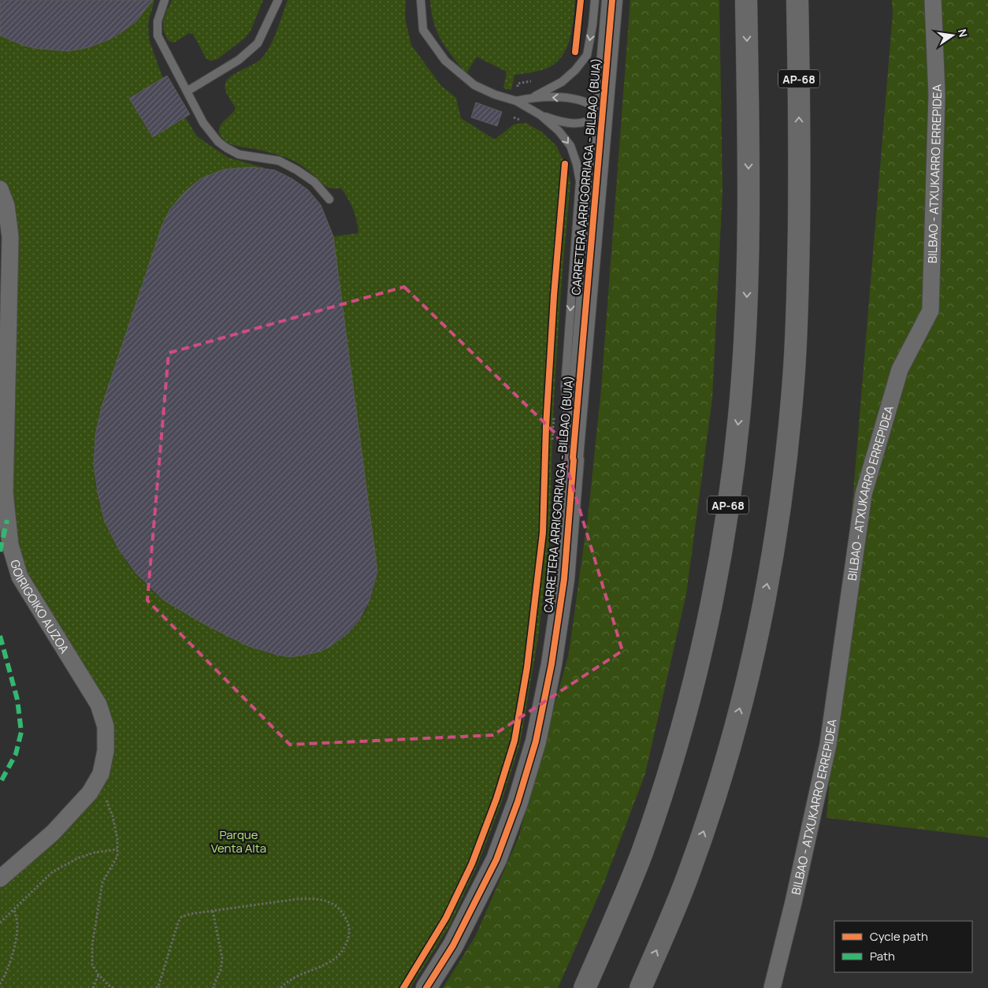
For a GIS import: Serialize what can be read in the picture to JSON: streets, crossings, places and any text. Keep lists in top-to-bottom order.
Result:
{
  "streets": {
    "highway": ["AP-68"],
    "street": ["BILBAO - ATXUKARRO ERREPIDEA", "CARRETERA ARRIGORRIAGA - BILBAO (BUIA)", "GOIRIGOIKO AUZOA"]
  },
  "parks": ["Parque Venta Alta"],
  "legend": ["Cycle path", "Path"],
  "north": "right"
}
